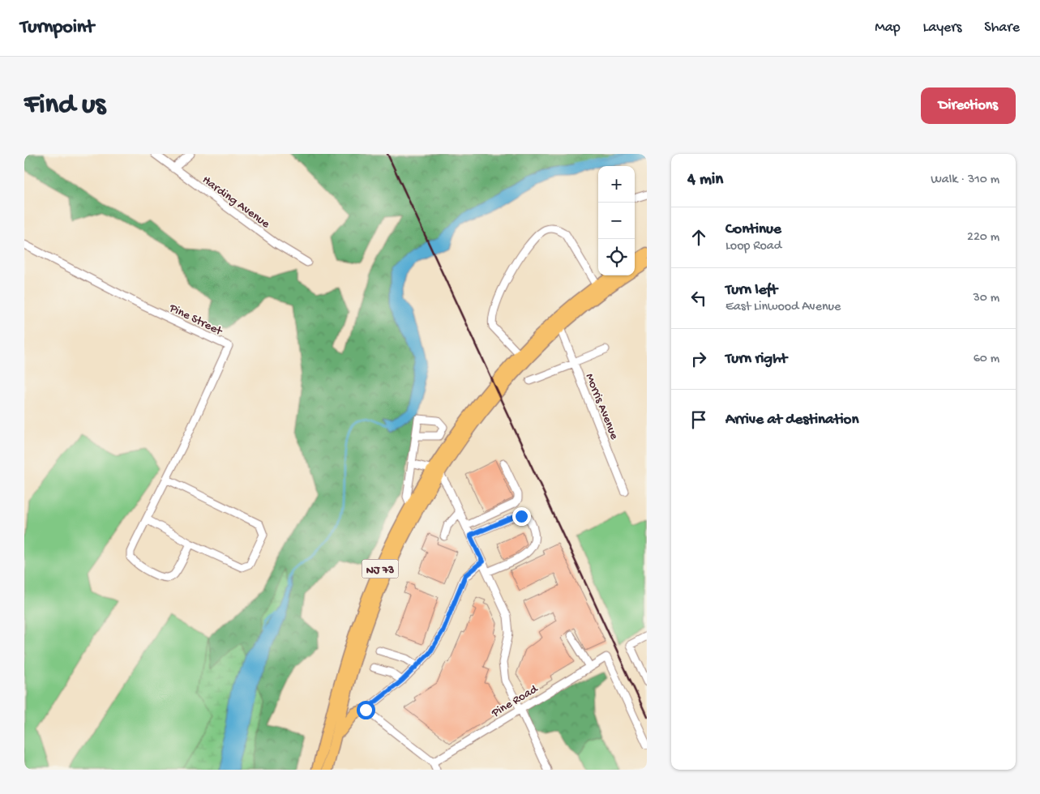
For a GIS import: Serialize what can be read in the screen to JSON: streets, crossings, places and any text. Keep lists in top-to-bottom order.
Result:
{
  "streets": {
    "highway": ["NJ 73"],
    "street": [
      "Harding Avenue",
      "Pine Street",
      "Morris Avenue",
      "Pine Road"
    ]
  },
  "crossings": [
    ["Morris Avenue", "NJ 73"]
  ],
  "page": {
    "header": "Turnpoint",
    "nav": ["Map", "Layers", "Share"],
    "buttons": "Directions",
    "title": "Find us",
    "heading": ["4 min", "Walk · 310 m"],
    "map_buttons": ["+", "−"],
    "list": [
      ["Continue", "Loop Road", "220 m"],
      ["Turn left", "East Linwood Avenue", "30 m"],
      ["Turn right", "60 m"],
      "Arrive at destination"
    ]
  }
}
